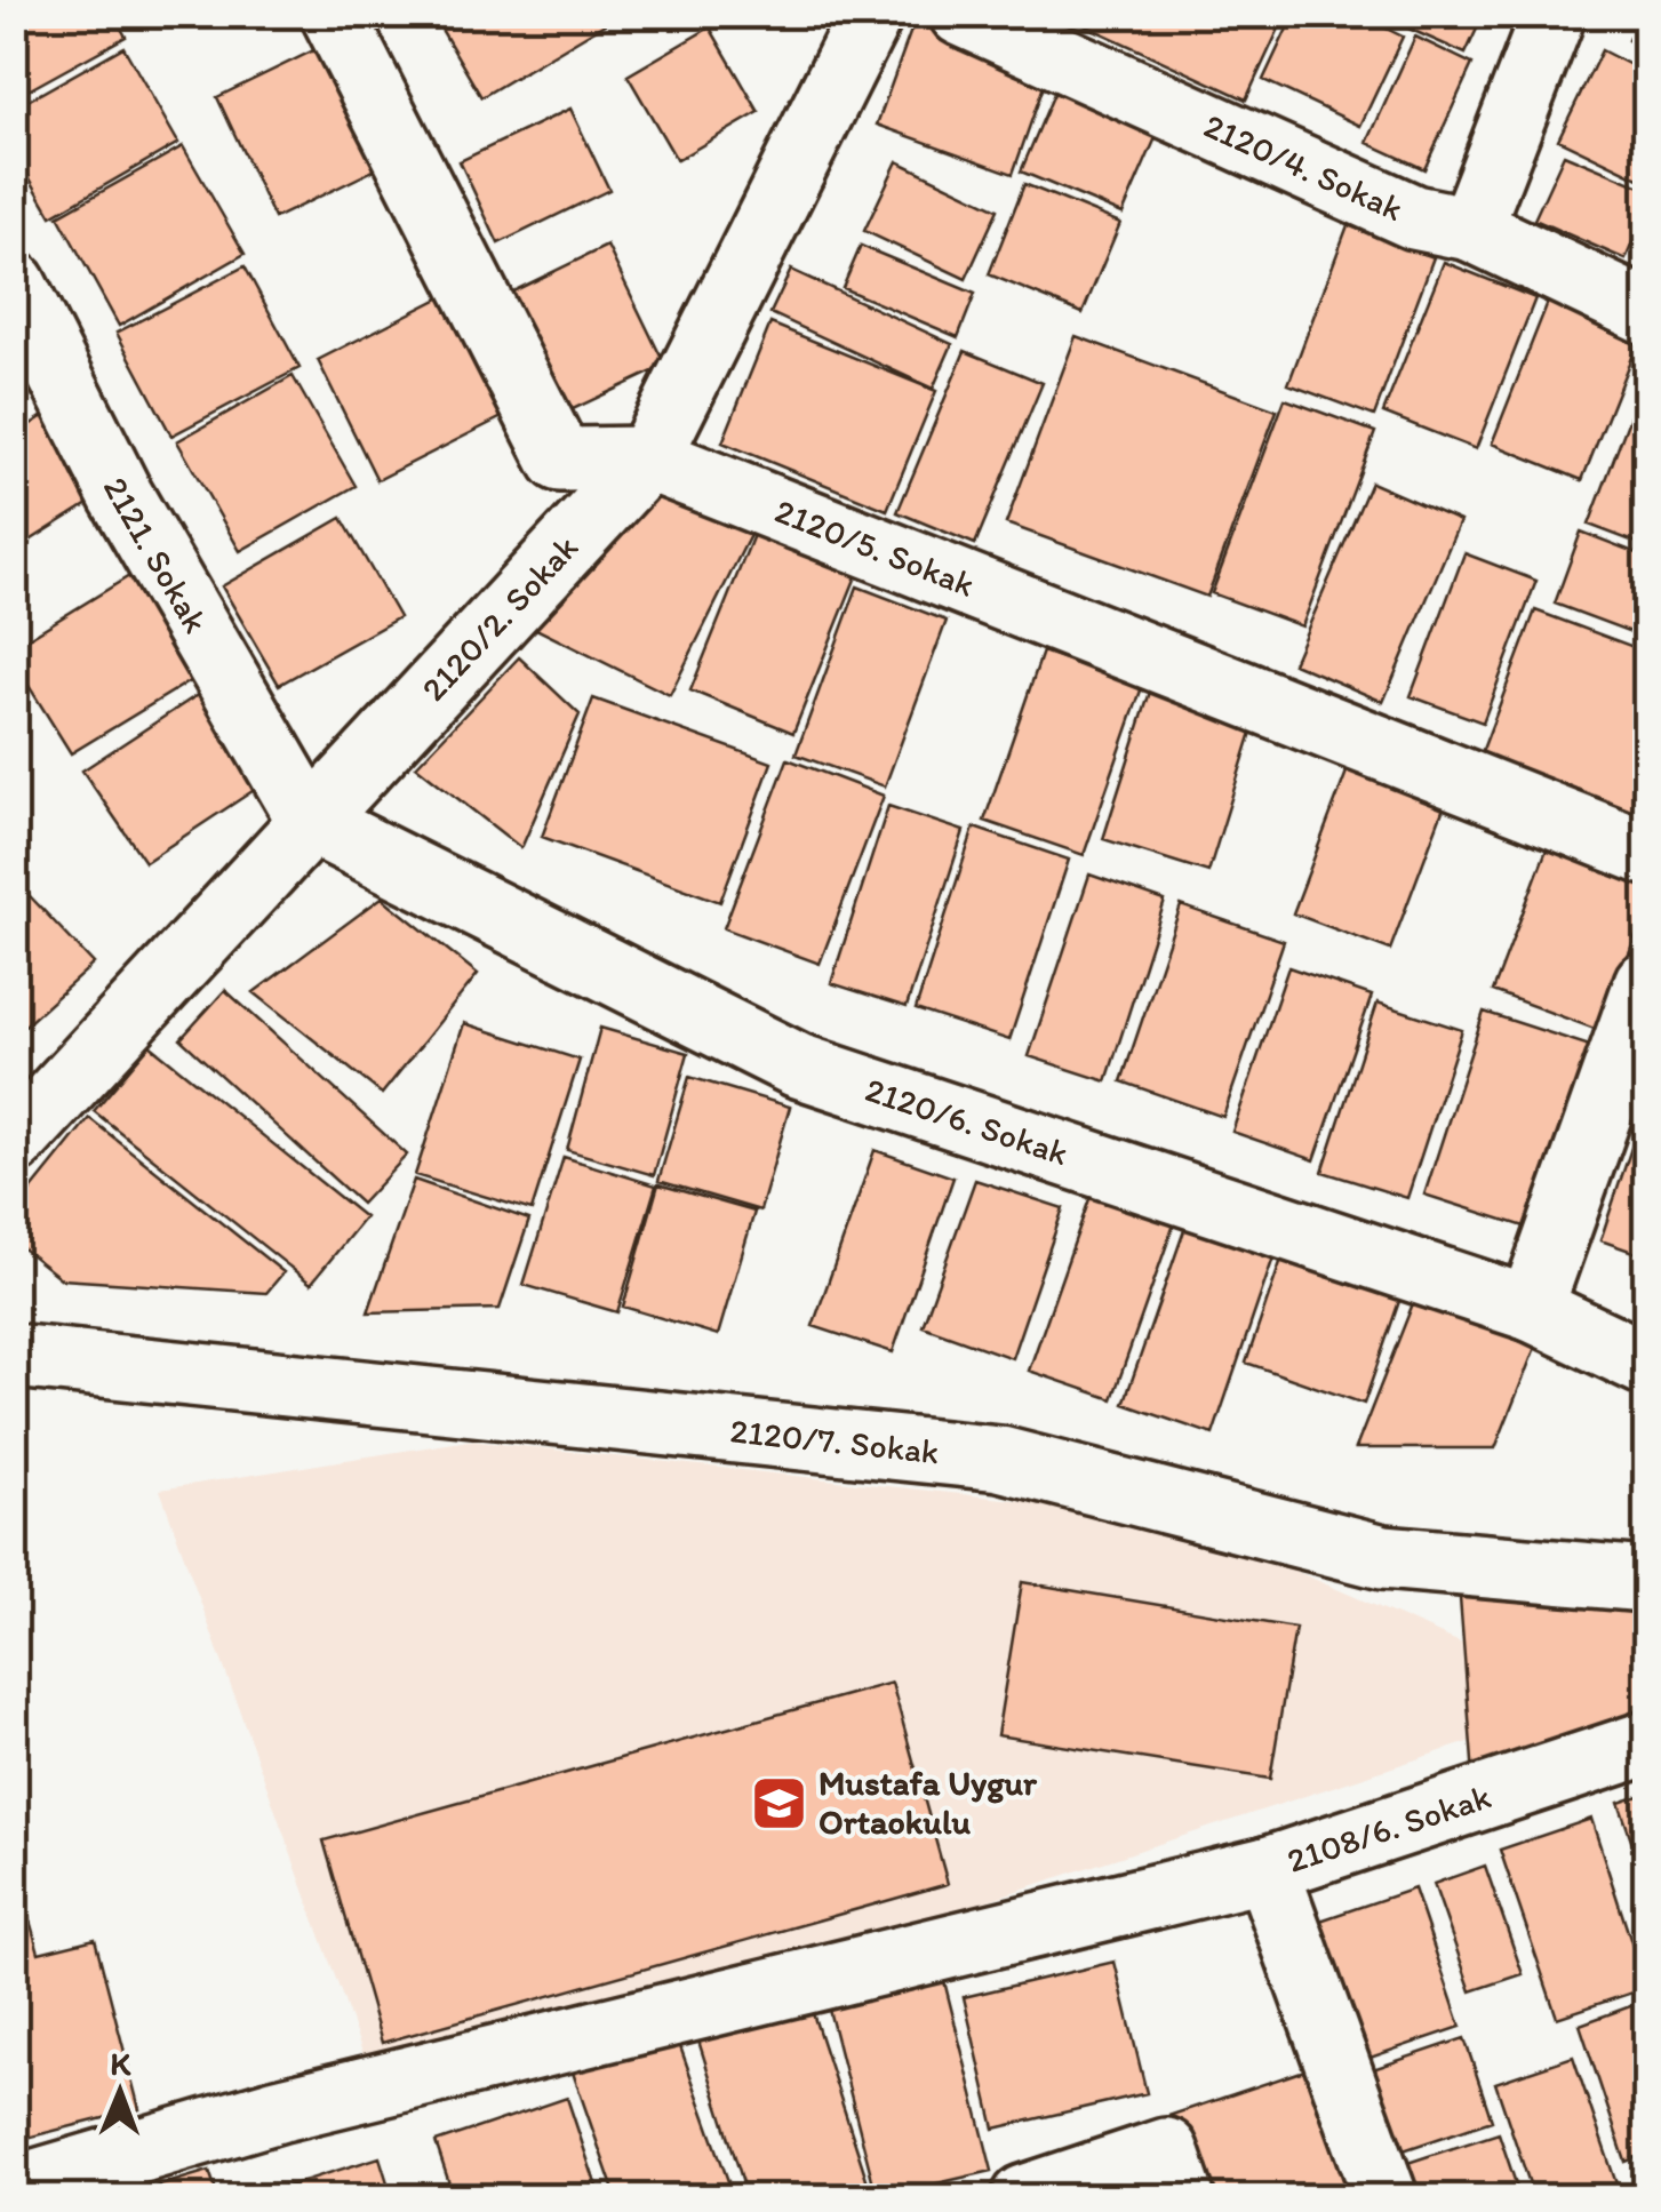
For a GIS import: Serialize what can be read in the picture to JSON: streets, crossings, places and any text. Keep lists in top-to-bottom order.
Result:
{
  "streets": {
    "street": [
      "2120/4. Sokak",
      "2120/5. Sokak",
      "2121. Sokak",
      "2120/2. Sokak",
      "2120/6. Sokak",
      "2120/7. Sokak",
      "2108/6. Sokak"
    ]
  },
  "crossings": [
    ["2120/5. Sokak", "2120/2. Sokak"],
    ["2121. Sokak", "2120/2. Sokak"],
    ["2121. Sokak", "2120/6. Sokak"],
    ["2120/2. Sokak", "2120/6. Sokak"]
  ],
  "places": {
    "school or university": ["Mustafa Uygur Ortaokulu"]
  },
  "north": "top"
}
